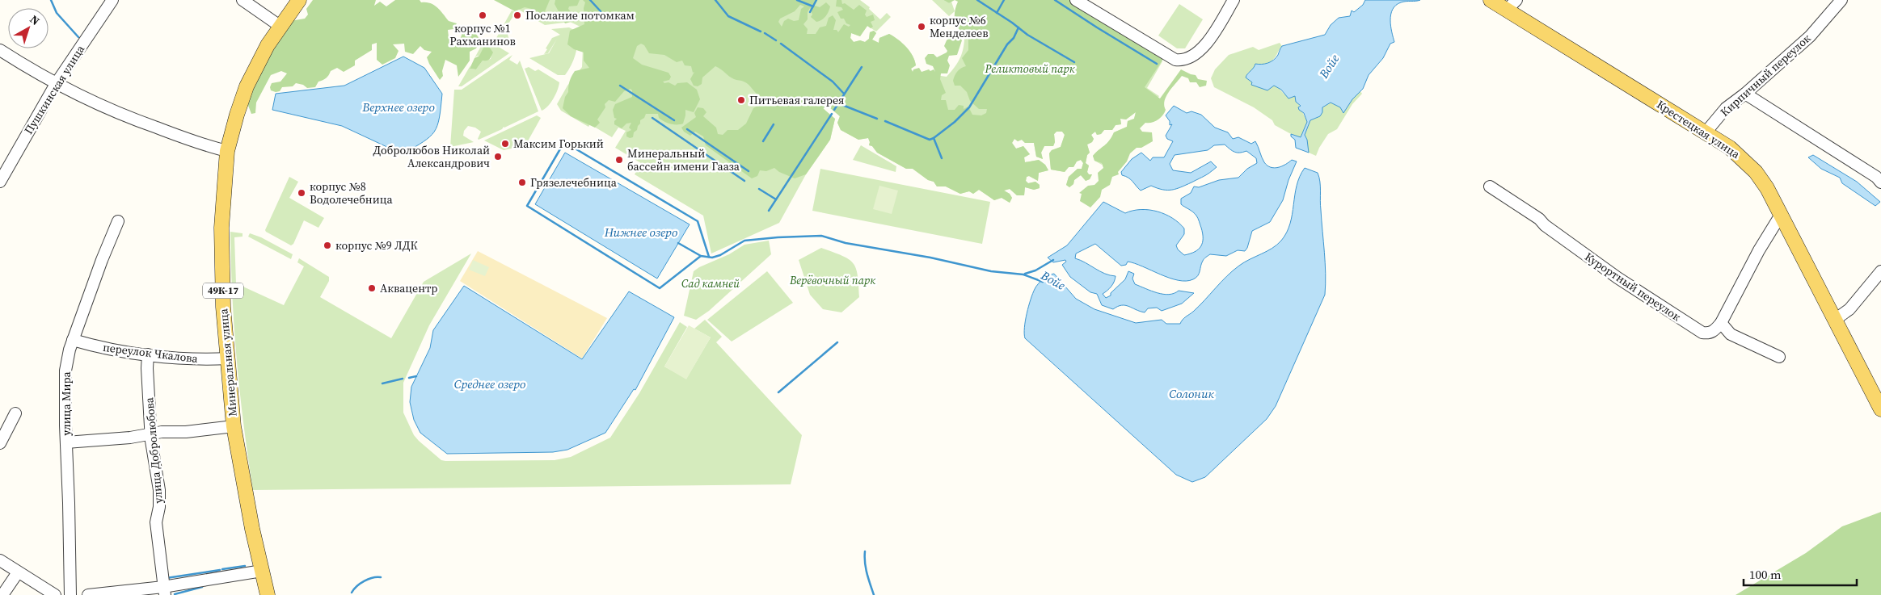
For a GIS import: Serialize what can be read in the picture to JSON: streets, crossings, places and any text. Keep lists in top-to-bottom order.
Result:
{
  "streets": {
    "main road": ["Крестецкая улица", "49К-17", "Минеральная улица"],
    "street": [
      "Кирпичный переулок",
      "Пушкинская улица",
      "Курортный переулок",
      "переулок Чкалова",
      "улица Мира",
      "улица Добролюбова"
    ]
  },
  "crossings": [
    ["Кирпичный переулок", "Крестецкая улица"],
    ["переулок Чкалова", "Минеральная улица"],
    ["переулок Чкалова", "улица Мира"],
    ["переулок Чкалова", "улица Добролюбова"]
  ],
  "water": [
    "Войе",
    "Верхнее озеро",
    "Нижнее озеро",
    "Среднее озеро",
    "Солоник"
  ],
  "parks": ["Реликтовый парк", "Верёвочный парк", "Сад камней"],
  "places": [
    "корпус №1 Рахманинов",
    "Послание потомкам",
    "корпус №6 Менделеев",
    "Питьевая галерея",
    "Максим Горький",
    "Добролюбов Николай Александрович",
    "Минеральный бассейн имени Гааза",
    "Грязелечебница",
    "корпус №8 Водолечебница",
    "корпус №9 ЛДК",
    "Аквацентр"
  ],
  "scale_bar": "100 m",
  "north": "top right"
}
